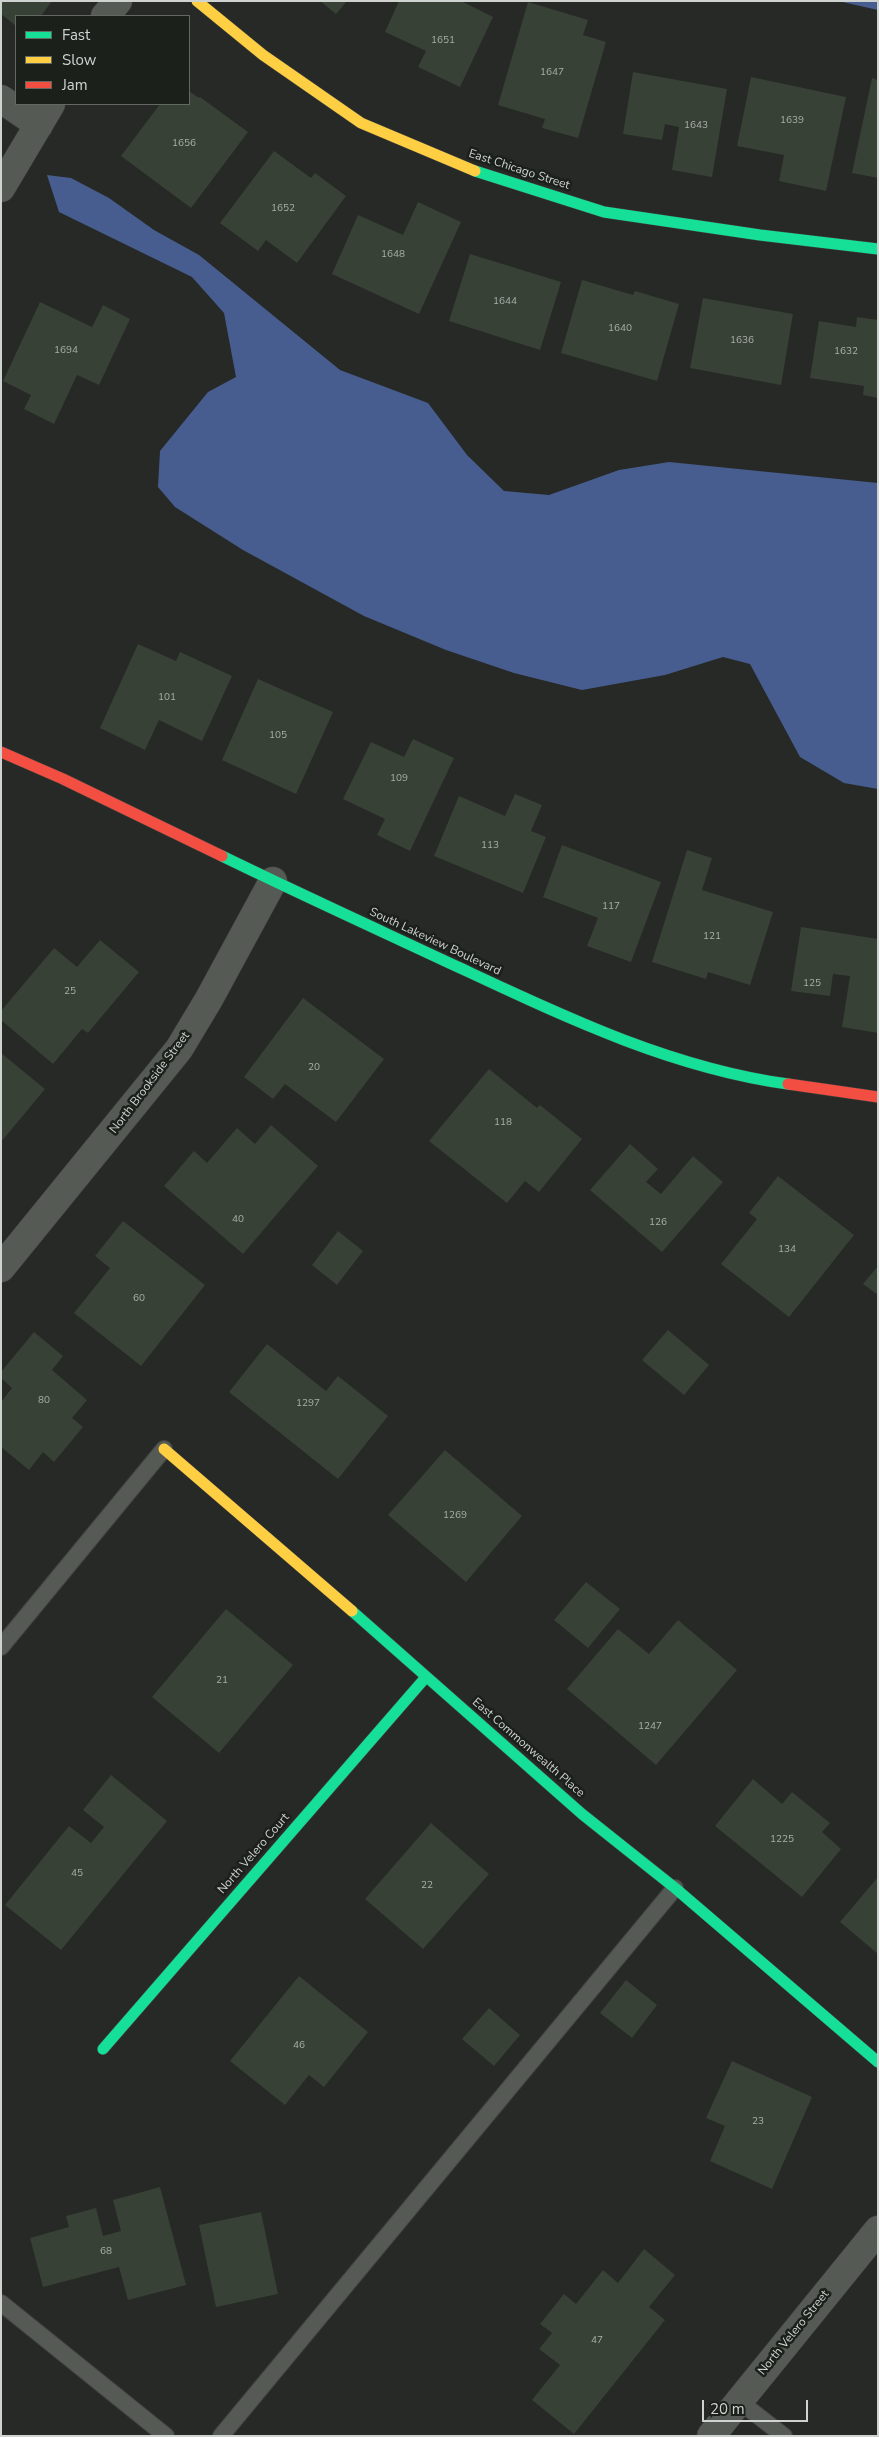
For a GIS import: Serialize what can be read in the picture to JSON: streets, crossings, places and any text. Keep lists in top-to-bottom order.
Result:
{
  "streets": {
    "street": [
      "East Chicago Street",
      "South Lakeview Boulevard",
      "North Brookside Street",
      "East Commonwealth Place",
      "North Velero Court",
      "North Velero Street"
    ]
  },
  "crossings": [
    ["South Lakeview Boulevard", "North Brookside Street"],
    ["East Commonwealth Place", "North Velero Court"]
  ],
  "house_numbers": [
    "1651",
    "1647",
    "1639",
    "1643",
    "1656",
    "1652",
    "1648",
    "1644",
    "1640",
    "1636",
    "1694",
    "1632",
    "101",
    "105",
    "109",
    "113",
    "117",
    "121",
    "125",
    "25",
    "20",
    "118",
    "40",
    "126",
    "134",
    "60",
    "80",
    "1297",
    "1269",
    "21",
    "1247",
    "1225",
    "45",
    "22",
    "46",
    "23",
    "68",
    "47"
  ],
  "legend": ["Fast", "Slow", "Jam"],
  "scale_bar": "20 m"
}
